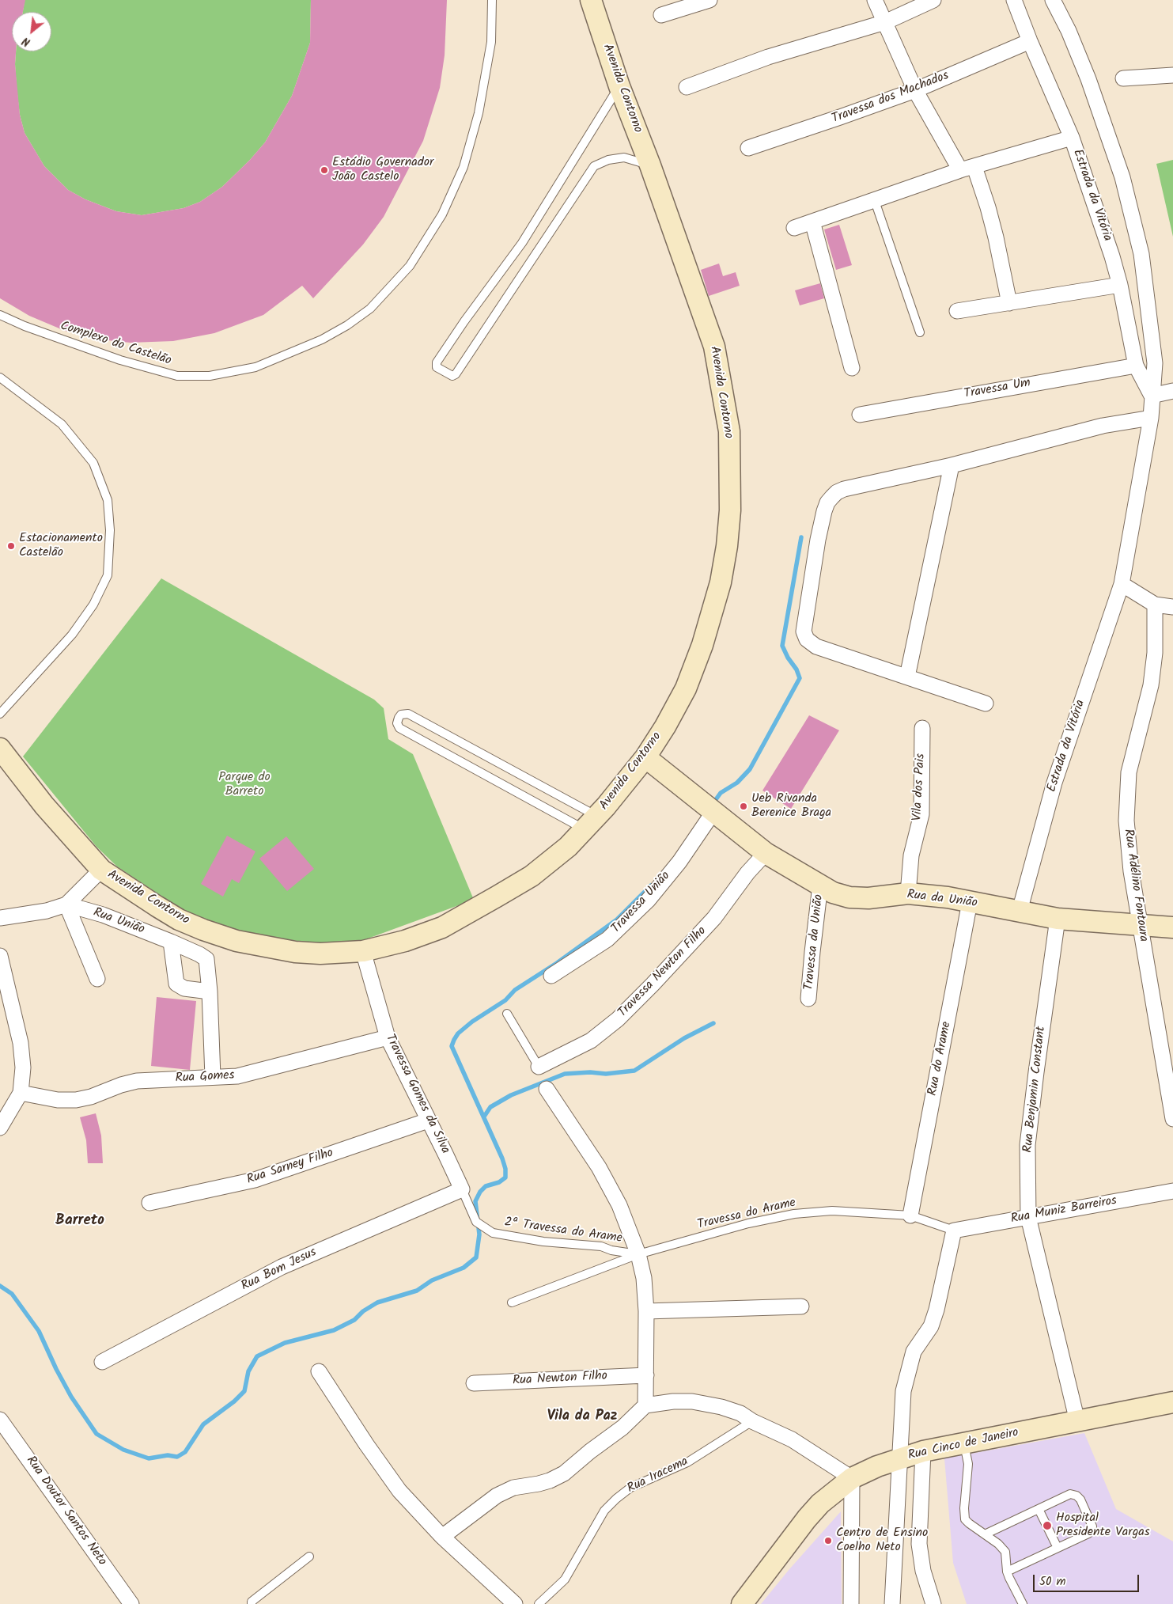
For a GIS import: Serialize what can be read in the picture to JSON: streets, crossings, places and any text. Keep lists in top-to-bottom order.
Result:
{
  "streets": {
    "street": [
      "Avenida Contorno",
      "Travessa dos Machados",
      "Estrada da Vitória",
      "Travessa Um",
      "Vila dos Pais",
      "Rua Adélino Fontoura",
      "Rua da União",
      "Travessa União",
      "Rua União",
      "Travessa da União",
      "Travessa Newton Filho",
      "Rua do Arame",
      "Rua Gomes",
      "Rua Benjamin Constant",
      "Travessa Gomes da Silva",
      "Rua Sarney Filho",
      "Rua Muniz Barreiros",
      "Rua Bom Jesus",
      "Rua Newton Filho",
      "Rua Cinco de Janeiro",
      "Rua Doutor Santos Neto"
    ],
    "lane": [
      "Complexo do Castelão",
      "Travessa do Arame",
      "2ª Travessa do Arame",
      "Rua Iracema"
    ]
  },
  "crossings": [
    ["Avenida Contorno", "Rua da União"],
    ["Avenida Contorno", "Travessa Gomes da Silva"],
    ["Travessa dos Machados", "Estrada da Vitória"],
    ["Estrada da Vitória", "Travessa Um"],
    ["Estrada da Vitória", "Rua da União"],
    ["Vila dos Pais", "Rua da União"],
    ["Rua Adélino Fontoura", "Rua da União"],
    ["Rua da União", "Travessa União"],
    ["Rua da União", "Travessa da União"],
    ["Rua da União", "Travessa Newton Filho"],
    ["Rua da União", "Rua do Arame"],
    ["Rua da União", "Rua Benjamin Constant"],
    ["Rua União", "Rua Gomes"],
    ["Rua do Arame", "Travessa do Arame"],
    ["Rua Gomes", "Travessa Gomes da Silva"],
    ["Rua Benjamin Constant", "Rua Muniz Barreiros"],
    ["Rua Benjamin Constant", "Rua Cinco de Janeiro"],
    ["Travessa Gomes da Silva", "Rua Sarney Filho"],
    ["Travessa Gomes da Silva", "2ª Travessa do Arame"],
    ["Travessa Gomes da Silva", "Rua Bom Jesus"],
    ["Rua Muniz Barreiros", "Travessa do Arame"],
    ["Travessa do Arame", "2ª Travessa do Arame"],
    ["2ª Travessa do Arame", "Rua Bom Jesus"]
  ],
  "districts": ["Barreto", "Vila da Paz"],
  "parks": ["Parque do Barreto"],
  "places": [
    "Estádio Governador João Castelo",
    "Estacionamento Castelão",
    "Ueb Rivanda Berenice Braga",
    "Hospital Presidente Vargas",
    "Centro de Ensino Coelho Neto"
  ],
  "scale_bar": "50 m",
  "north": "bottom left"
}
